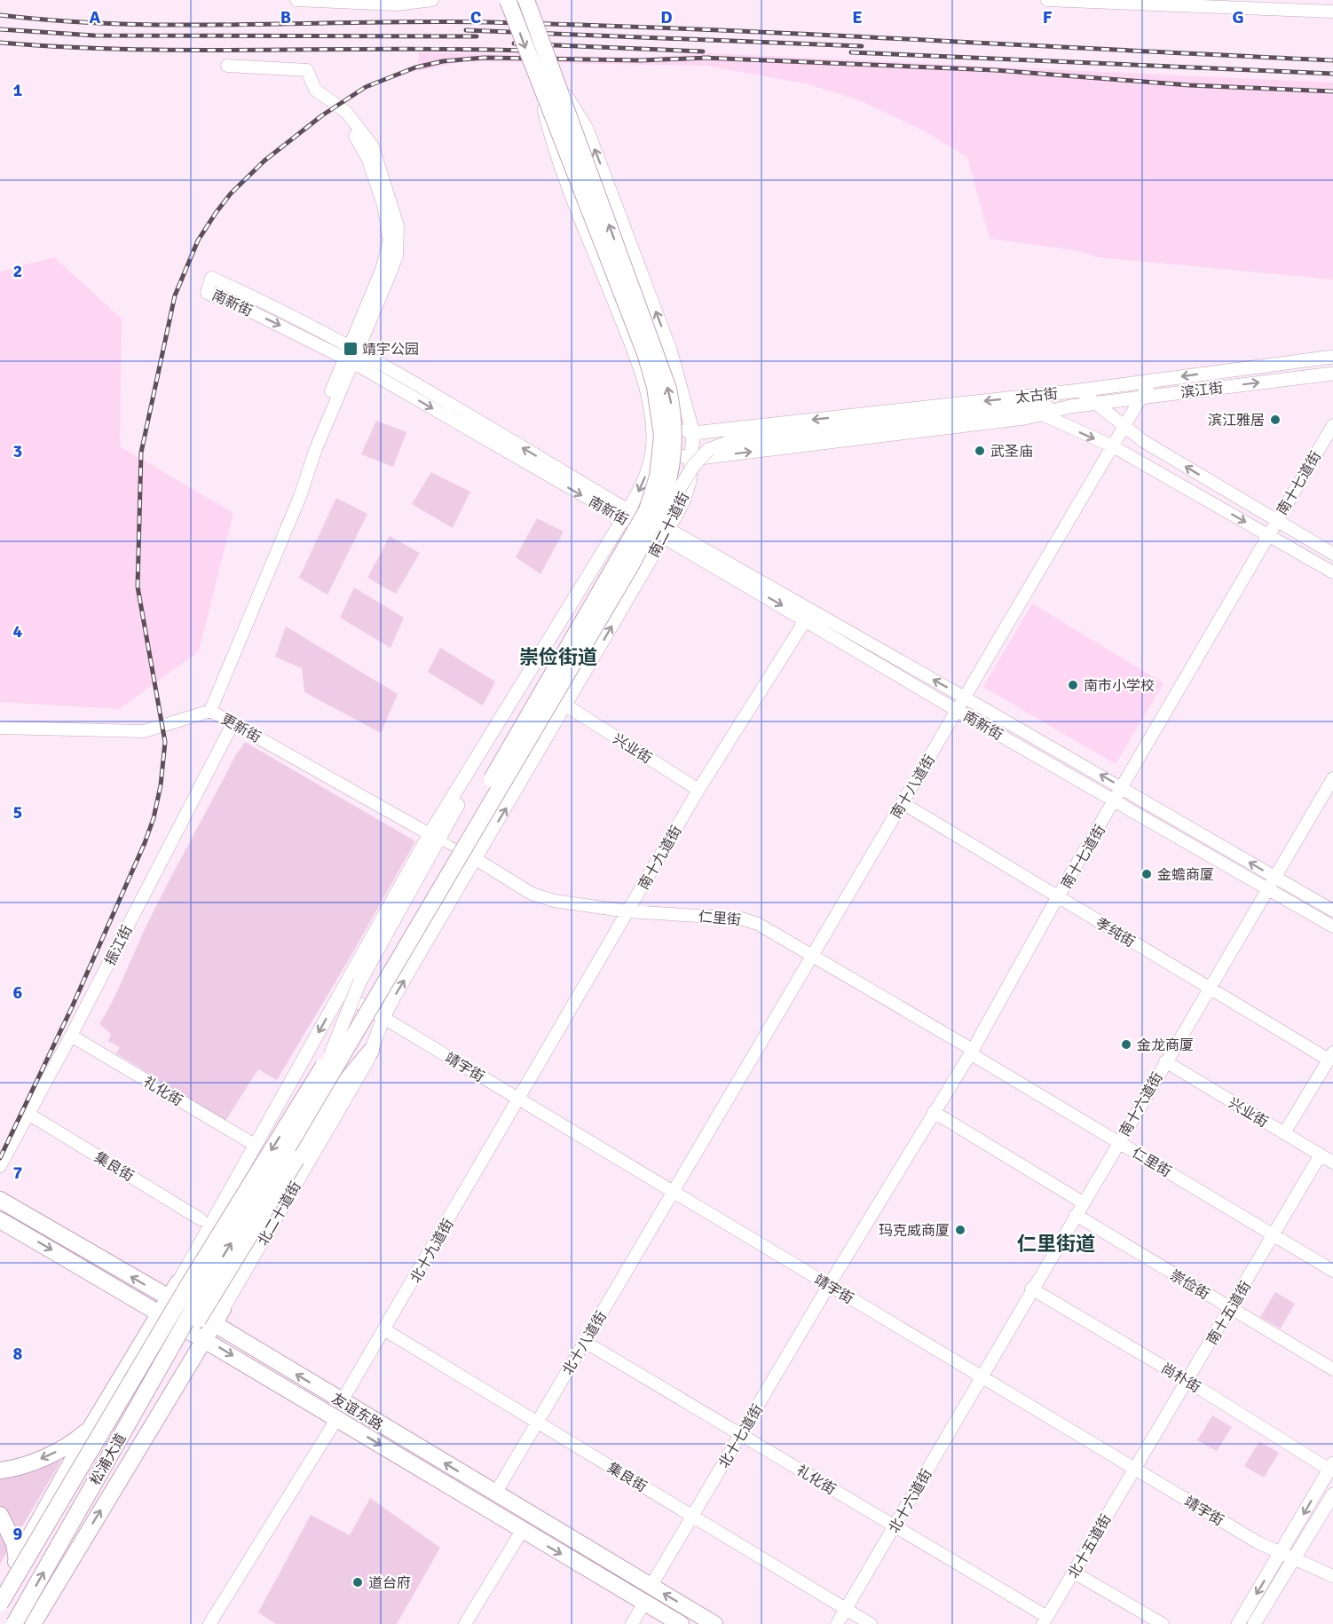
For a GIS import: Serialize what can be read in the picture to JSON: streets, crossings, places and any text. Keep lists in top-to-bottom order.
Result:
{
  "streets": {
    "highway": ["北二十道街", "友谊东路", "松浦大道"],
    "main road": ["滨江街", "太古街", "南二十道街"],
    "street": [
      "南新街",
      "南十七道街",
      "更新街",
      "兴业街",
      "南十八道街",
      "南十九道街",
      "仁里街",
      "孝纯街",
      "振江街",
      "靖宇街",
      "礼化街",
      "南十六道街",
      "集良街",
      "北十九道街",
      "崇俭街",
      "南十五道街",
      "北十八道街",
      "尚朴街",
      "北十七道街",
      "北十六道街",
      "北十五道街"
    ]
  },
  "crossings": [
    ["南新街", "南十七道街"],
    ["南新街", "南二十道街"],
    ["南新街", "南十八道街"],
    ["南新街", "南十九道街"],
    ["南新街", "南十六道街"],
    ["滨江街", "太古街"],
    ["滨江街", "南十八道街"],
    ["太古街", "南十七道街"],
    ["太古街", "南二十道街"],
    ["太古街", "南十八道街"],
    ["南十七道街", "仁里街"],
    ["南十七道街", "孝纯街"],
    ["南十七道街", "靖宇街"],
    ["南十七道街", "北十七道街"],
    ["南二十道街", "兴业街"],
    ["南二十道街", "仁里街"],
    ["南二十道街", "北二十道街"],
    ["更新街", "振江街"],
    ["兴业街", "南十九道街"],
    ["兴业街", "南十六道街"],
    ["兴业街", "南十五道街"],
    ["南十八道街", "仁里街"],
    ["南十八道街", "孝纯街"],
    ["南十八道街", "靖宇街"],
    ["南十八道街", "北十八道街"],
    ["南十九道街", "仁里街"],
    ["南十九道街", "靖宇街"],
    ["南十九道街", "北十九道街"],
    ["仁里街", "南十六道街"],
    ["仁里街", "北二十道街"],
    ["仁里街", "南十五道街"],
    ["孝纯街", "南十六道街"],
    ["振江街", "礼化街"],
    ["振江街", "集良街"],
    ["靖宇街", "南十六道街"],
    ["靖宇街", "北二十道街"],
    ["靖宇街", "北十九道街"],
    ["靖宇街", "南十五道街"],
    ["靖宇街", "北十八道街"],
    ["靖宇街", "北十七道街"],
    ["靖宇街", "北十六道街"],
    ["靖宇街", "北十五道街"],
    ["礼化街", "北十八道街"],
    ["礼化街", "北十七道街"],
    ["礼化街", "北十六道街"],
    ["礼化街", "北十五道街"],
    ["南十六道街", "崇俭街"],
    ["南十六道街", "尚朴街"],
    ["南十六道街", "北十六道街"],
    ["集良街", "北十九道街"],
    ["集良街", "北十八道街"],
    ["集良街", "北十七道街"],
    ["集良街", "北十六道街"],
    ["北二十道街", "友谊东路"],
    ["北十九道街", "友谊东路"],
    ["崇俭街", "南十五道街"],
    ["南十五道街", "尚朴街"],
    ["南十五道街", "北十五道街"],
    ["北十八道街", "友谊东路"],
    ["友谊东路", "北十七道街"]
  ],
  "districts": ["崇俭街道", "仁里街道"],
  "places": {
    "transit": ["靖宇公园"],
    "other": [
      "滨江雅居",
      "武圣庙",
      "南市小学校",
      "金蟾商厦",
      "金龙商厦",
      "玛克威商厦",
      "道台府"
    ]
  },
  "grid": {
    "columns": [
      "A",
      "B",
      "C",
      "D",
      "E",
      "F",
      "G"
    ],
    "rows": [
      "1",
      "2",
      "3",
      "4",
      "5",
      "6",
      "7",
      "8",
      "9"
    ]
  }
}
